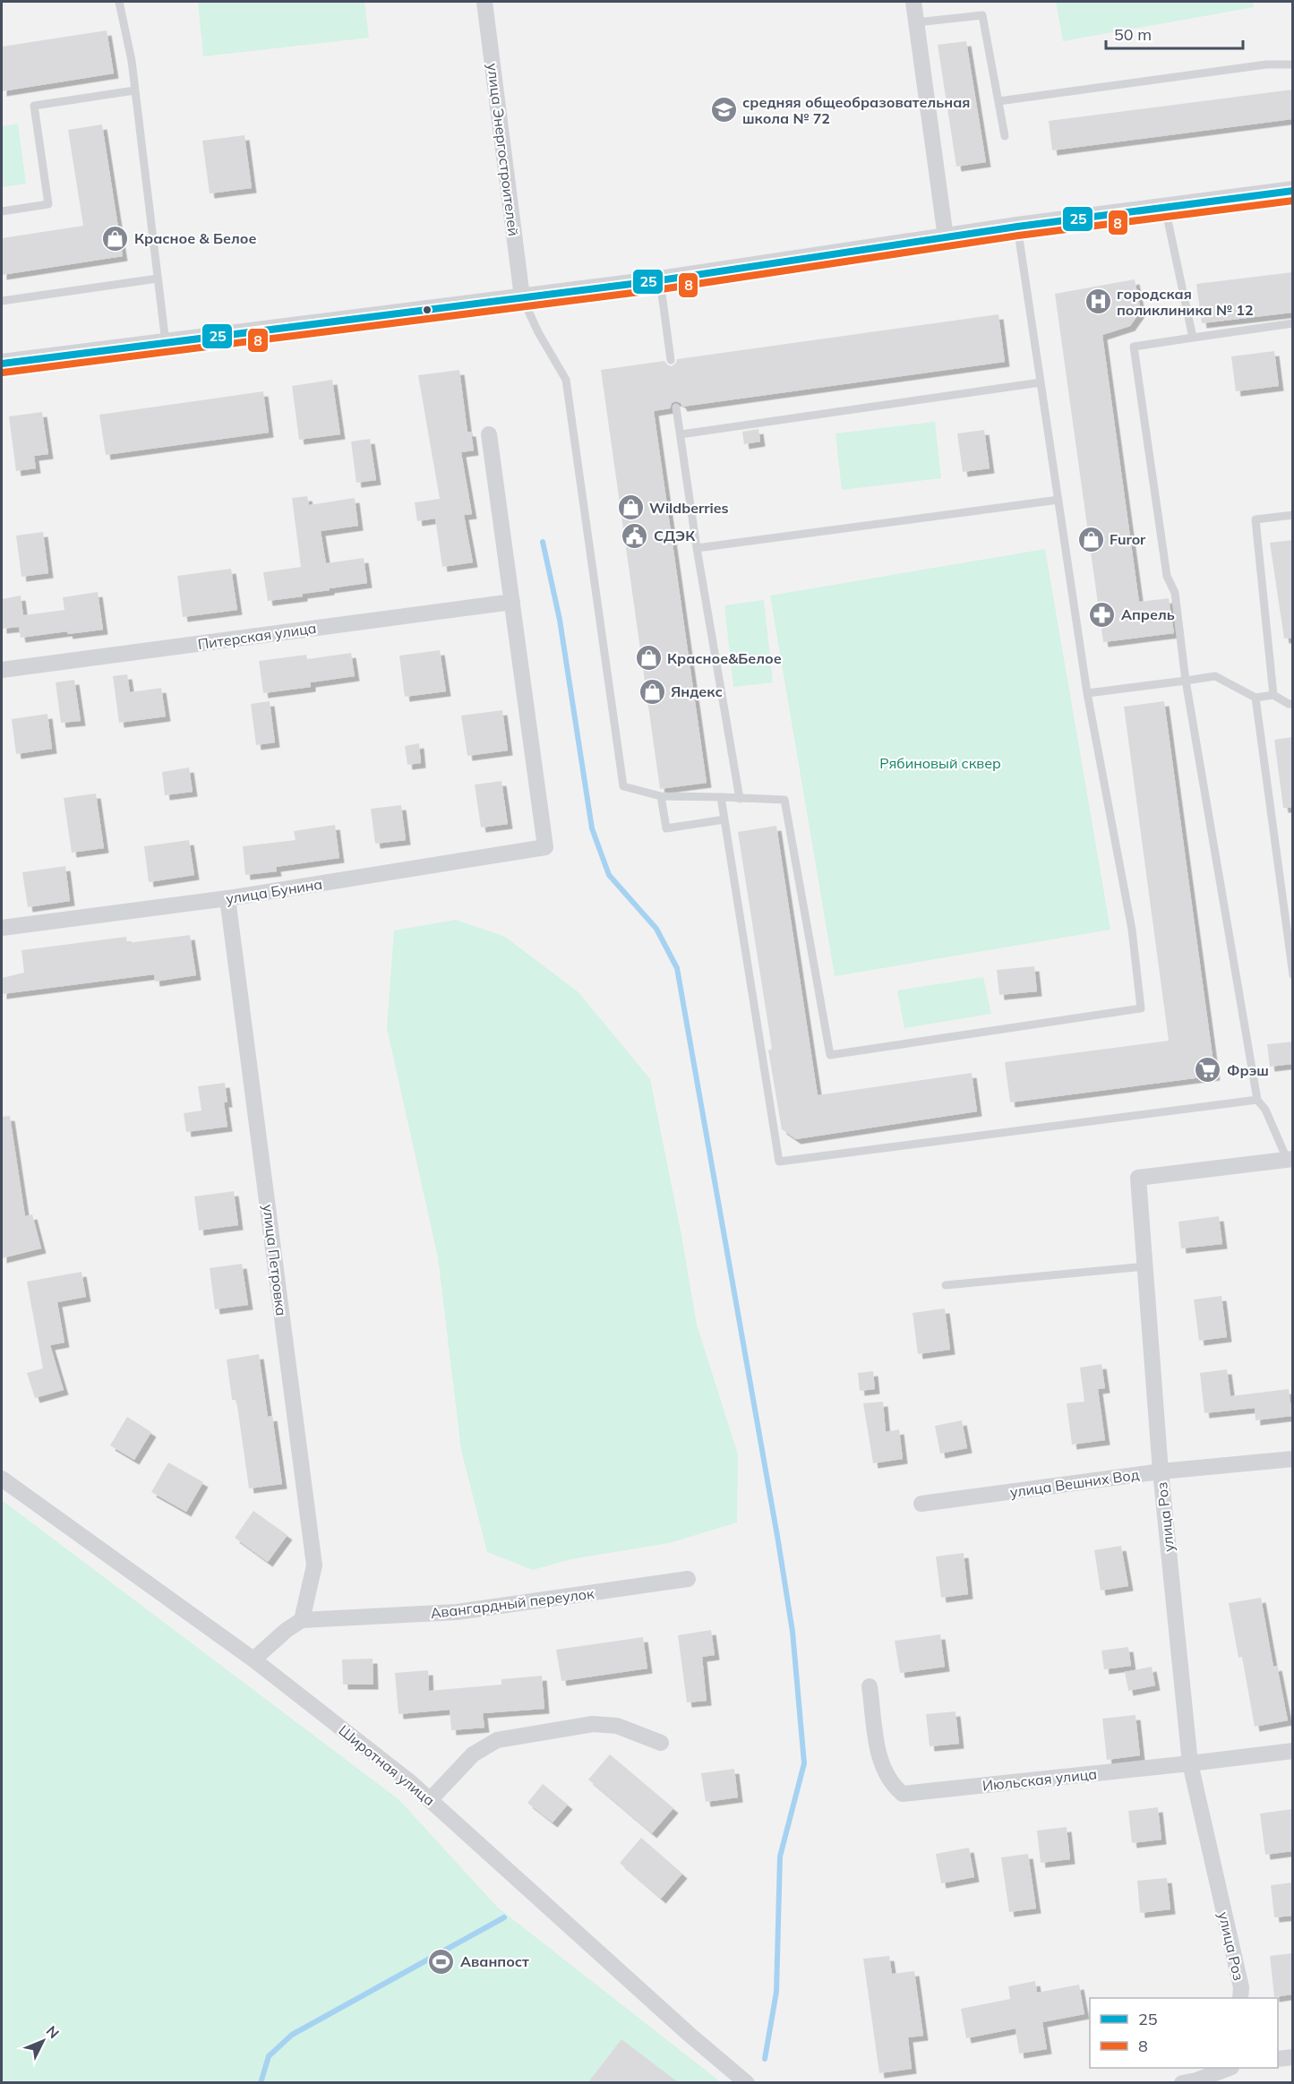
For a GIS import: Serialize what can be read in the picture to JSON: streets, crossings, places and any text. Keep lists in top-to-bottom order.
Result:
{
  "streets": {
    "street": [
      "улица Энергостроителей",
      "Питерская улица",
      "улица Бунина",
      "улица Петровка",
      "улица Вешних Вод",
      "улица Роз",
      "Авангардный переулок",
      "Широтная улица",
      "Июльская улица"
    ]
  },
  "crossings": [
    ["Питерская улица", "улица Бунина"],
    ["улица Бунина", "улица Петровка"],
    ["улица Петровка", "Авангардный переулок"],
    ["улица Вешних Вод", "улица Роз"],
    ["улица Роз", "Июльская улица"]
  ],
  "parks": ["Рябиновый сквер"],
  "places": {
    "school or university": ["средняя общеобразовательная школа № 72"],
    "shop": [
      "Красное & Белое",
      "Wildberries",
      "Furor",
      "Красное&Белое",
      "Яндекс"
    ],
    "hospital": ["городская поликлиника № 12"],
    "public building": ["СДЭК"],
    "pharmacy": ["Апрель"],
    "supermarket": ["Фрэш"],
    "sports": ["Аванпост"]
  },
  "lines": ["transit line 25", "transit line 8"],
  "legend": ["25", "8"],
  "scale_bar": "50 m",
  "north": "top right"
}
